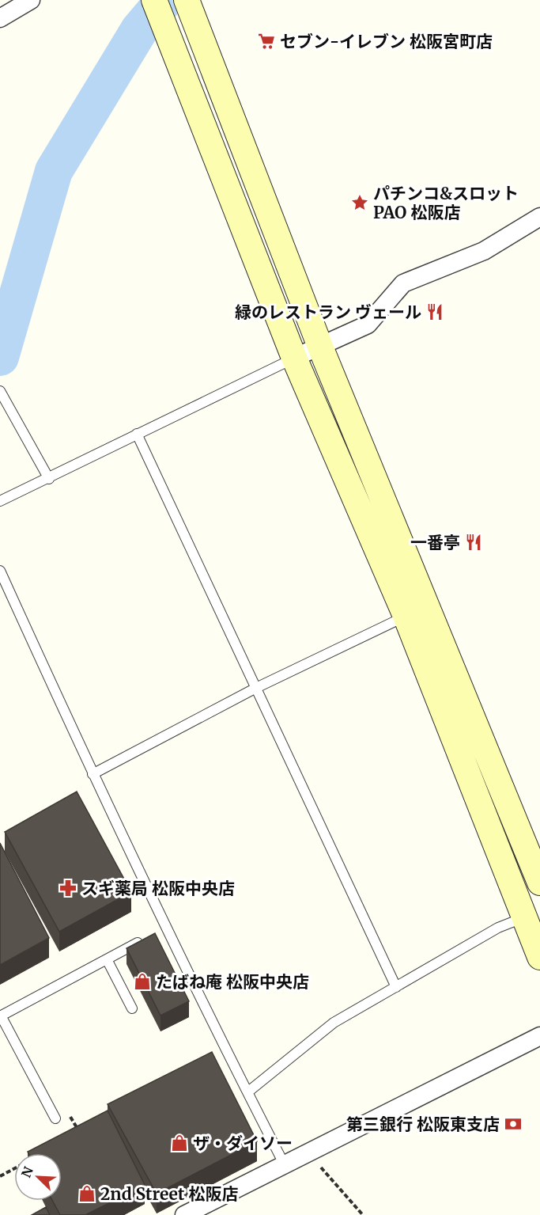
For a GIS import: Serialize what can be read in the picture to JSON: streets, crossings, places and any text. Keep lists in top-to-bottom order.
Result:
{
  "places": {
    "supermarket": ["セブン-イレブン 松阪宮町店"],
    "place": ["パチンコ&スロット PAO 松阪店"],
    "restaurant": ["緑のレストラン ヴェール", "一番亭"],
    "pharmacy": ["スギ薬局 松阪中央店"],
    "shop": ["たばね庵 松阪中央店", "ザ・ダイソー", "2nd Street 松阪店"],
    "bank": ["第三銀行 松阪東支店"]
  },
  "north": "top left"
}
